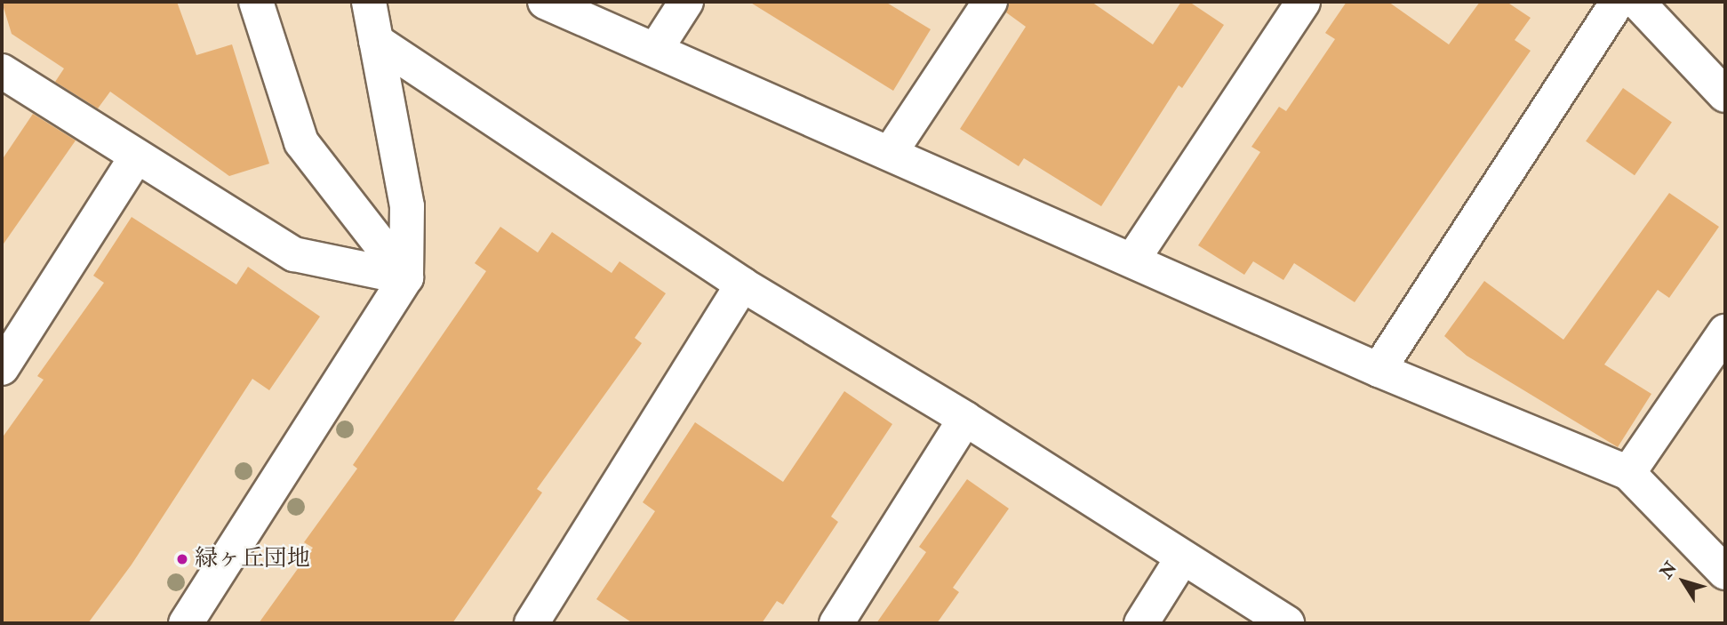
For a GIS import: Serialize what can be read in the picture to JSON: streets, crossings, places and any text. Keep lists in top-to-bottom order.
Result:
{
  "places": ["緑ヶ丘団地"],
  "north": "top left"
}
